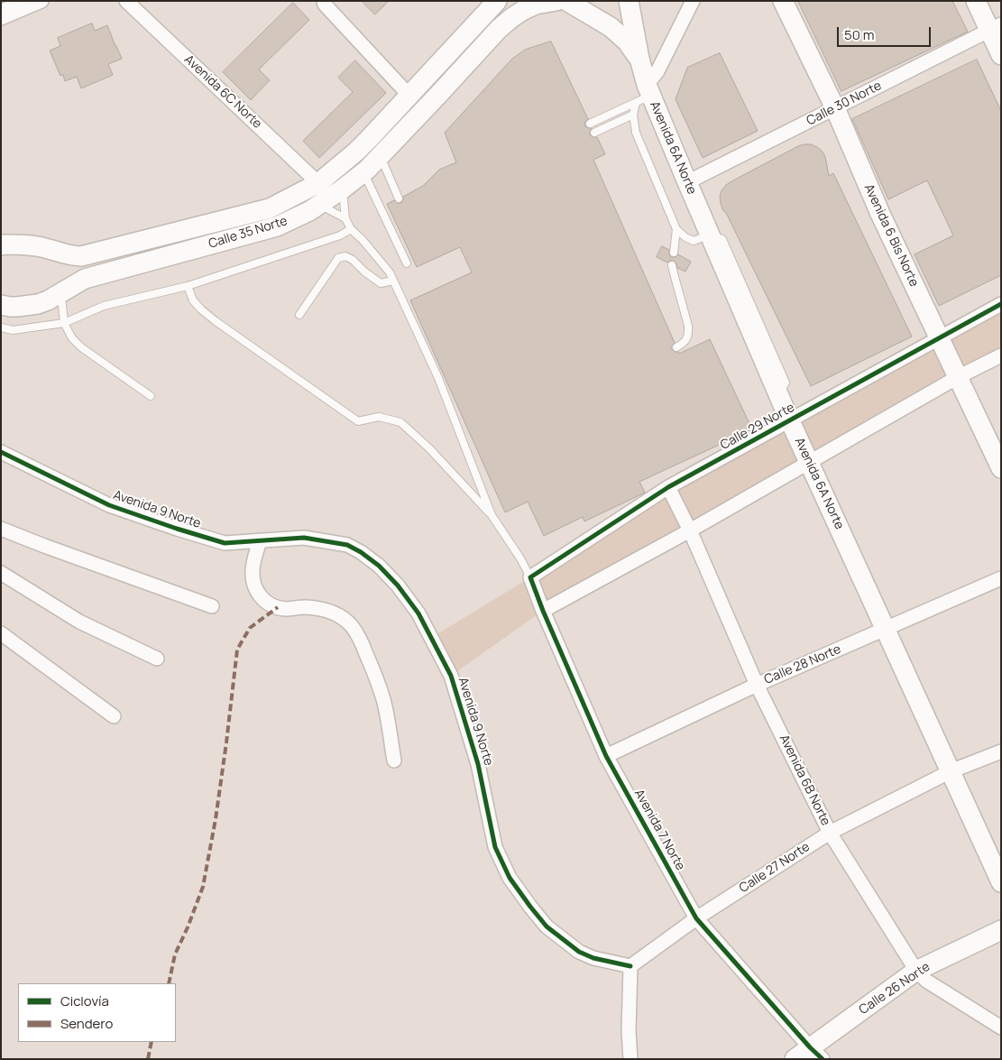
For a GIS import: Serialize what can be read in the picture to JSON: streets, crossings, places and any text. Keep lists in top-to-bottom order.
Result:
{
  "streets": {
    "street": [
      "Avenida 6C Norte",
      "Calle 30 Norte",
      "Avenida 6A Norte",
      "Calle 35 Norte",
      "Avenida 6 Bis Norte",
      "Calle 29 Norte",
      "Avenida 9 Norte",
      "Calle 28 Norte",
      "Avenida 6B Norte",
      "Avenida 7 Norte",
      "Calle 27 Norte",
      "Calle 26 Norte"
    ]
  },
  "crossings": [
    ["Avenida 6C Norte", "Calle 35 Norte"],
    ["Calle 30 Norte", "Avenida 6A Norte"],
    ["Calle 30 Norte", "Avenida 6 Bis Norte"],
    ["Avenida 6A Norte", "Calle 29 Norte"],
    ["Avenida 6A Norte", "Calle 28 Norte"],
    ["Avenida 6A Norte", "Calle 27 Norte"],
    ["Avenida 6 Bis Norte", "Calle 29 Norte"],
    ["Calle 29 Norte", "Avenida 6B Norte"],
    ["Calle 29 Norte", "Avenida 7 Norte"],
    ["Avenida 9 Norte", "Calle 27 Norte"],
    ["Calle 28 Norte", "Avenida 6B Norte"],
    ["Calle 28 Norte", "Avenida 7 Norte"],
    ["Avenida 6B Norte", "Calle 27 Norte"],
    ["Avenida 6B Norte", "Calle 26 Norte"],
    ["Avenida 7 Norte", "Calle 27 Norte"],
    ["Avenida 7 Norte", "Calle 26 Norte"]
  ],
  "legend": ["Ciclovía", "Sendero"],
  "scale_bar": "50 m"
}
